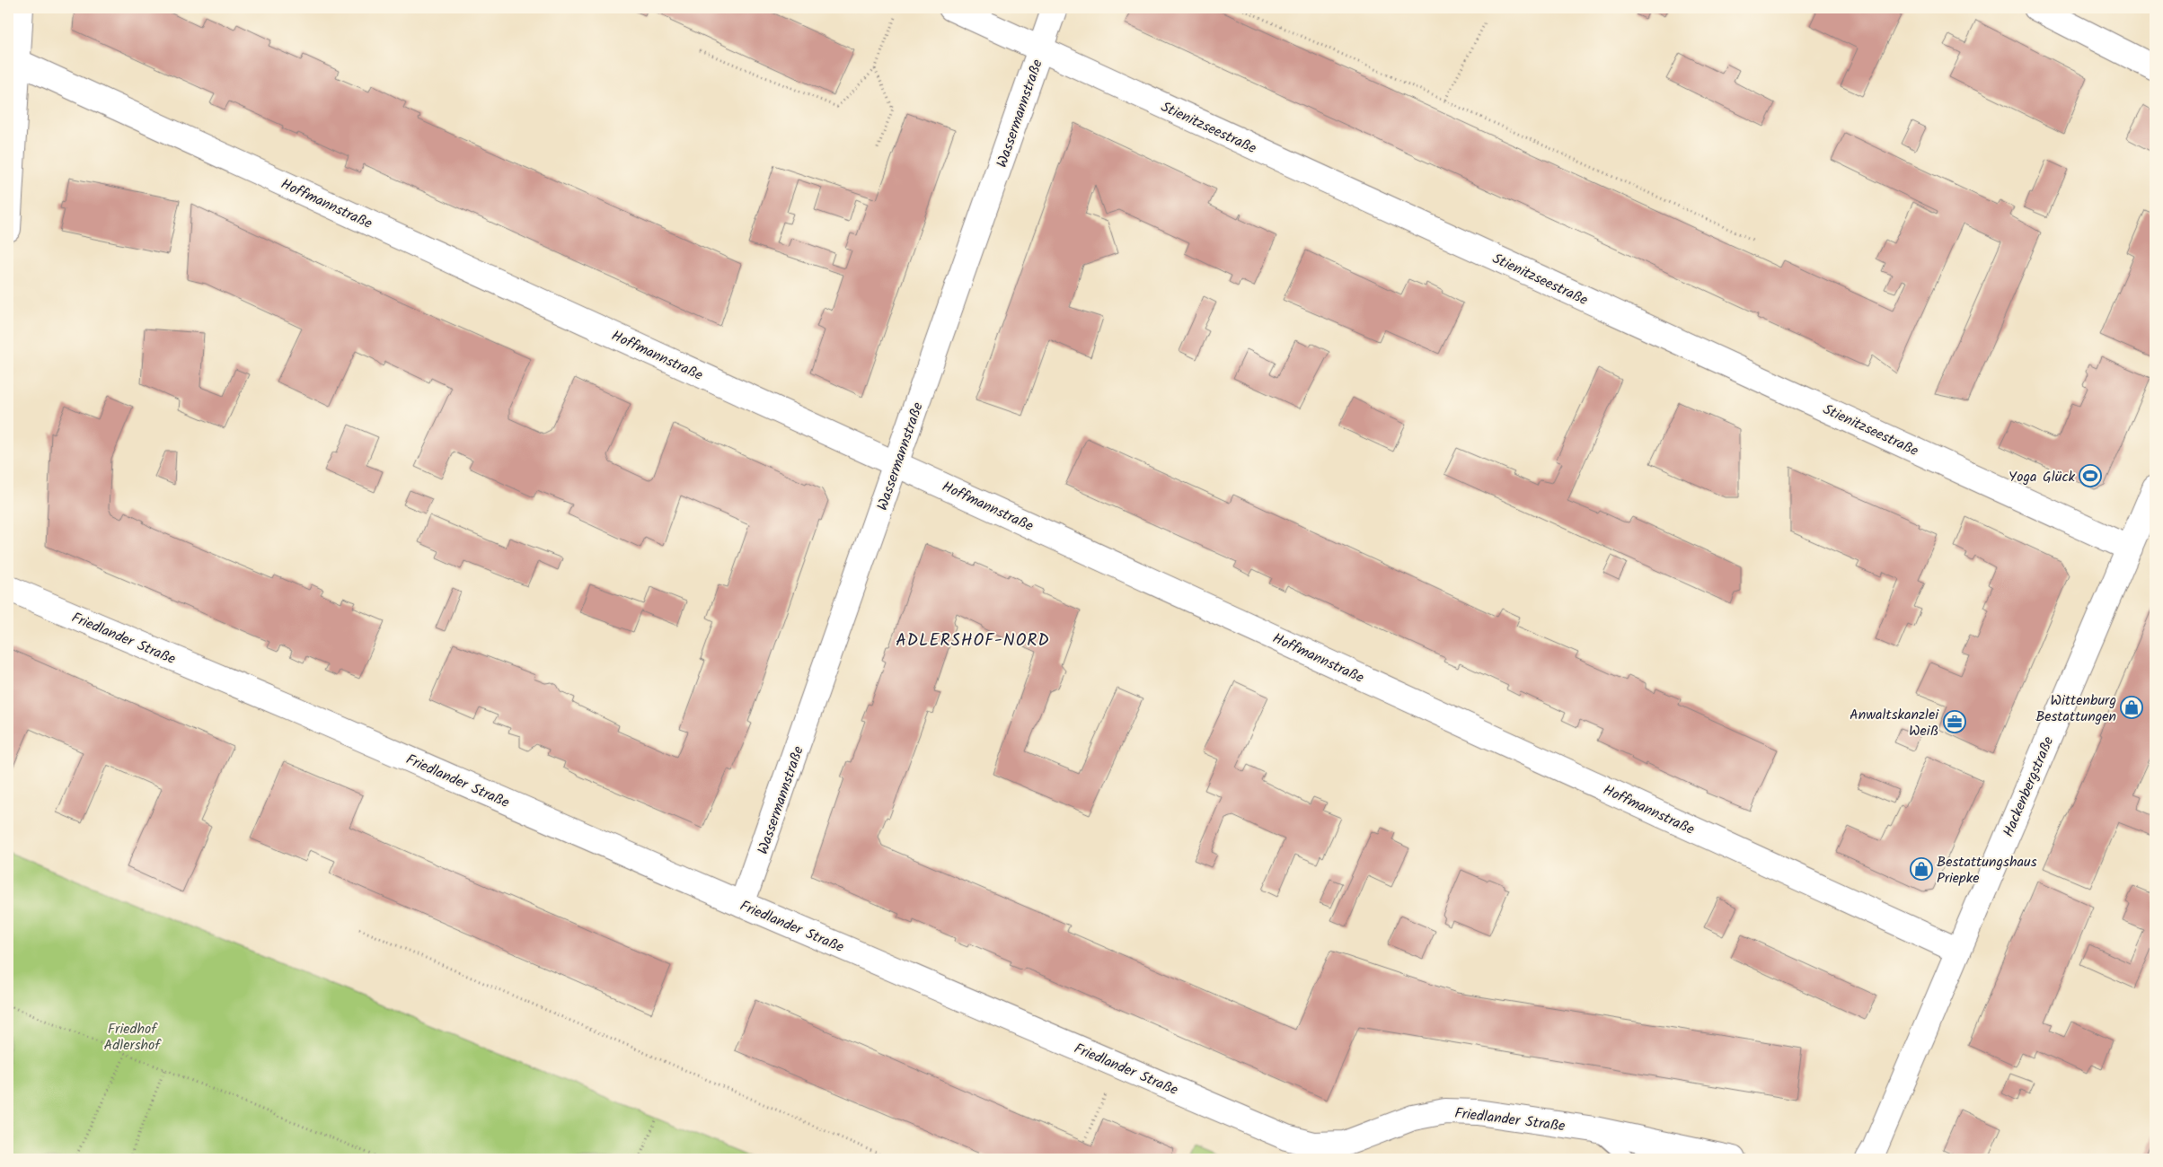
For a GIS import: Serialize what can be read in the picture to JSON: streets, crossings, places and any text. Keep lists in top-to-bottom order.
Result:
{
  "streets": {
    "street": [
      "Wassermannstraße",
      "Stienitzseestraße",
      "Hoffmannstraße",
      "Friedlander Straße",
      "Hackenbergstraße"
    ]
  },
  "crossings": [
    ["Wassermannstraße", "Stienitzseestraße"],
    ["Wassermannstraße", "Hoffmannstraße"],
    ["Wassermannstraße", "Friedlander Straße"],
    ["Stienitzseestraße", "Hackenbergstraße"],
    ["Hoffmannstraße", "Hackenbergstraße"]
  ],
  "districts": ["ADLERSHOF-NORD"],
  "parks": ["Friedhof Adlershof"],
  "places": {
    "sports": ["Yoga Glück"],
    "shop": ["Wittenburg Bestattungen", "Bestattungshaus Priepke"],
    "office": ["Anwaltskanzlei Weiß"]
  }
}
